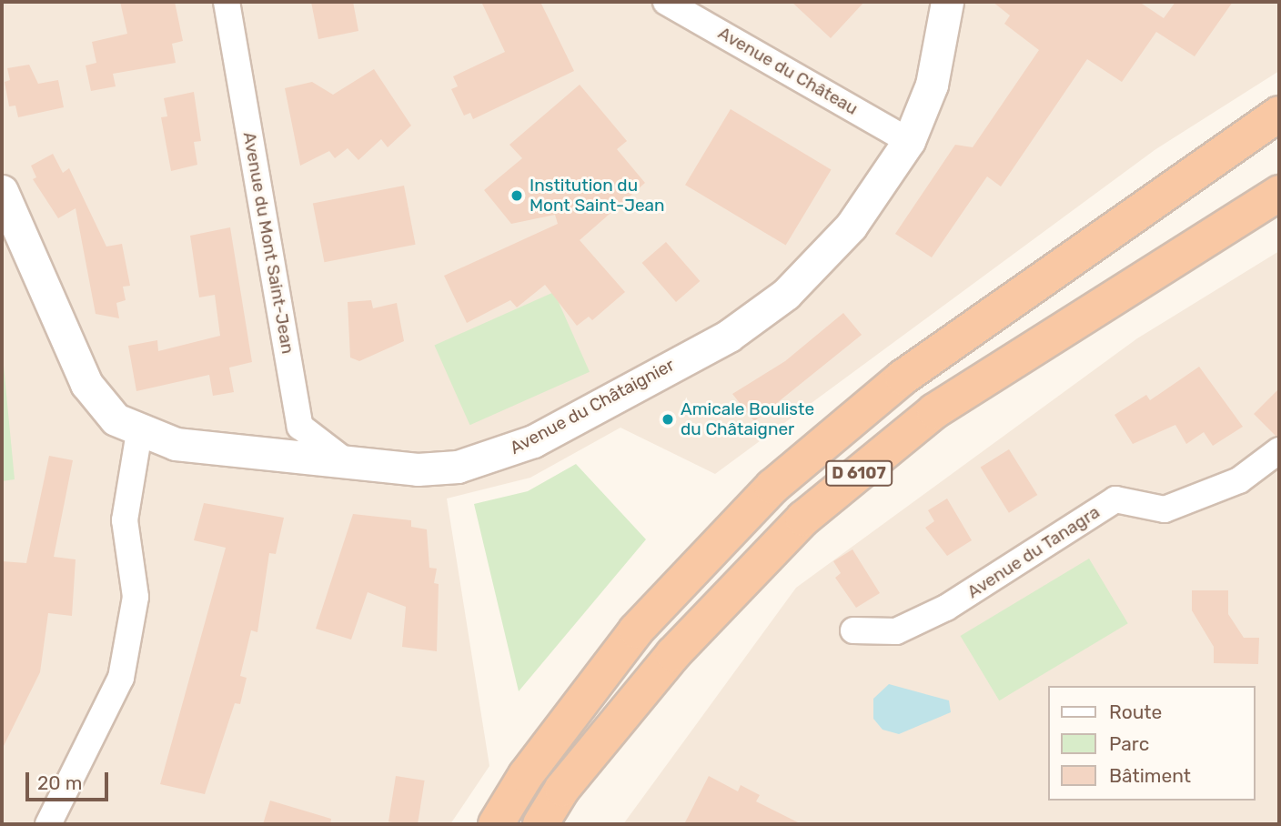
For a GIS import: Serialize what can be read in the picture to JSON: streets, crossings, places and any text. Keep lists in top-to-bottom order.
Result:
{
  "streets": {
    "highway": ["D 6107"],
    "street": [
      "Avenue du Château",
      "Avenue du Mont Saint-Jean",
      "Avenue du Châtaignier",
      "Avenue du Tanagra"
    ]
  },
  "crossings": [
    ["Avenue du Château", "Avenue du Châtaignier"],
    ["Avenue du Mont Saint-Jean", "Avenue du Châtaignier"]
  ],
  "places": ["Institution du Mont Saint-Jean", "Amicale Bouliste du Châtaigner"],
  "legend": ["Route", "Parc", "Bâtiment"],
  "scale_bar": "20 m"
}
